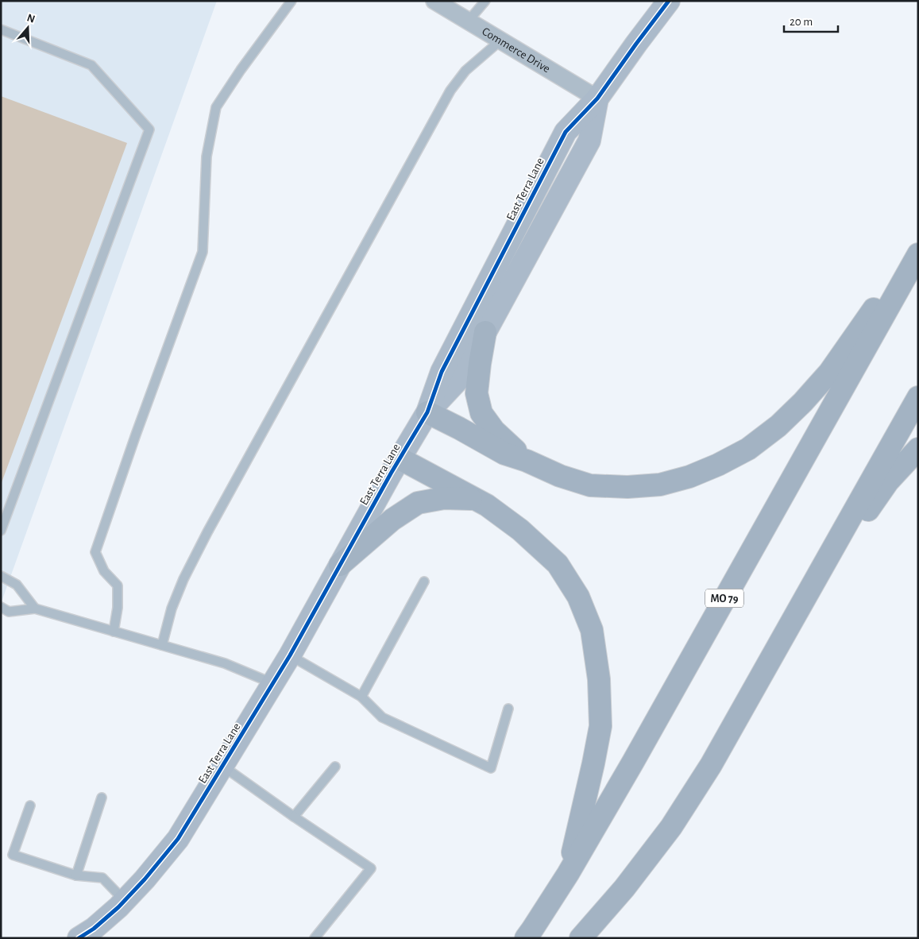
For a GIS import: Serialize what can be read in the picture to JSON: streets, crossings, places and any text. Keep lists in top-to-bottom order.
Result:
{
  "streets": {
    "main road": ["MO 79"],
    "street": ["Commerce Drive", "East Terra Lane"]
  },
  "crossings": [
    ["Commerce Drive", "East Terra Lane"]
  ],
  "scale_bar": "20 m",
  "north": "top"
}
